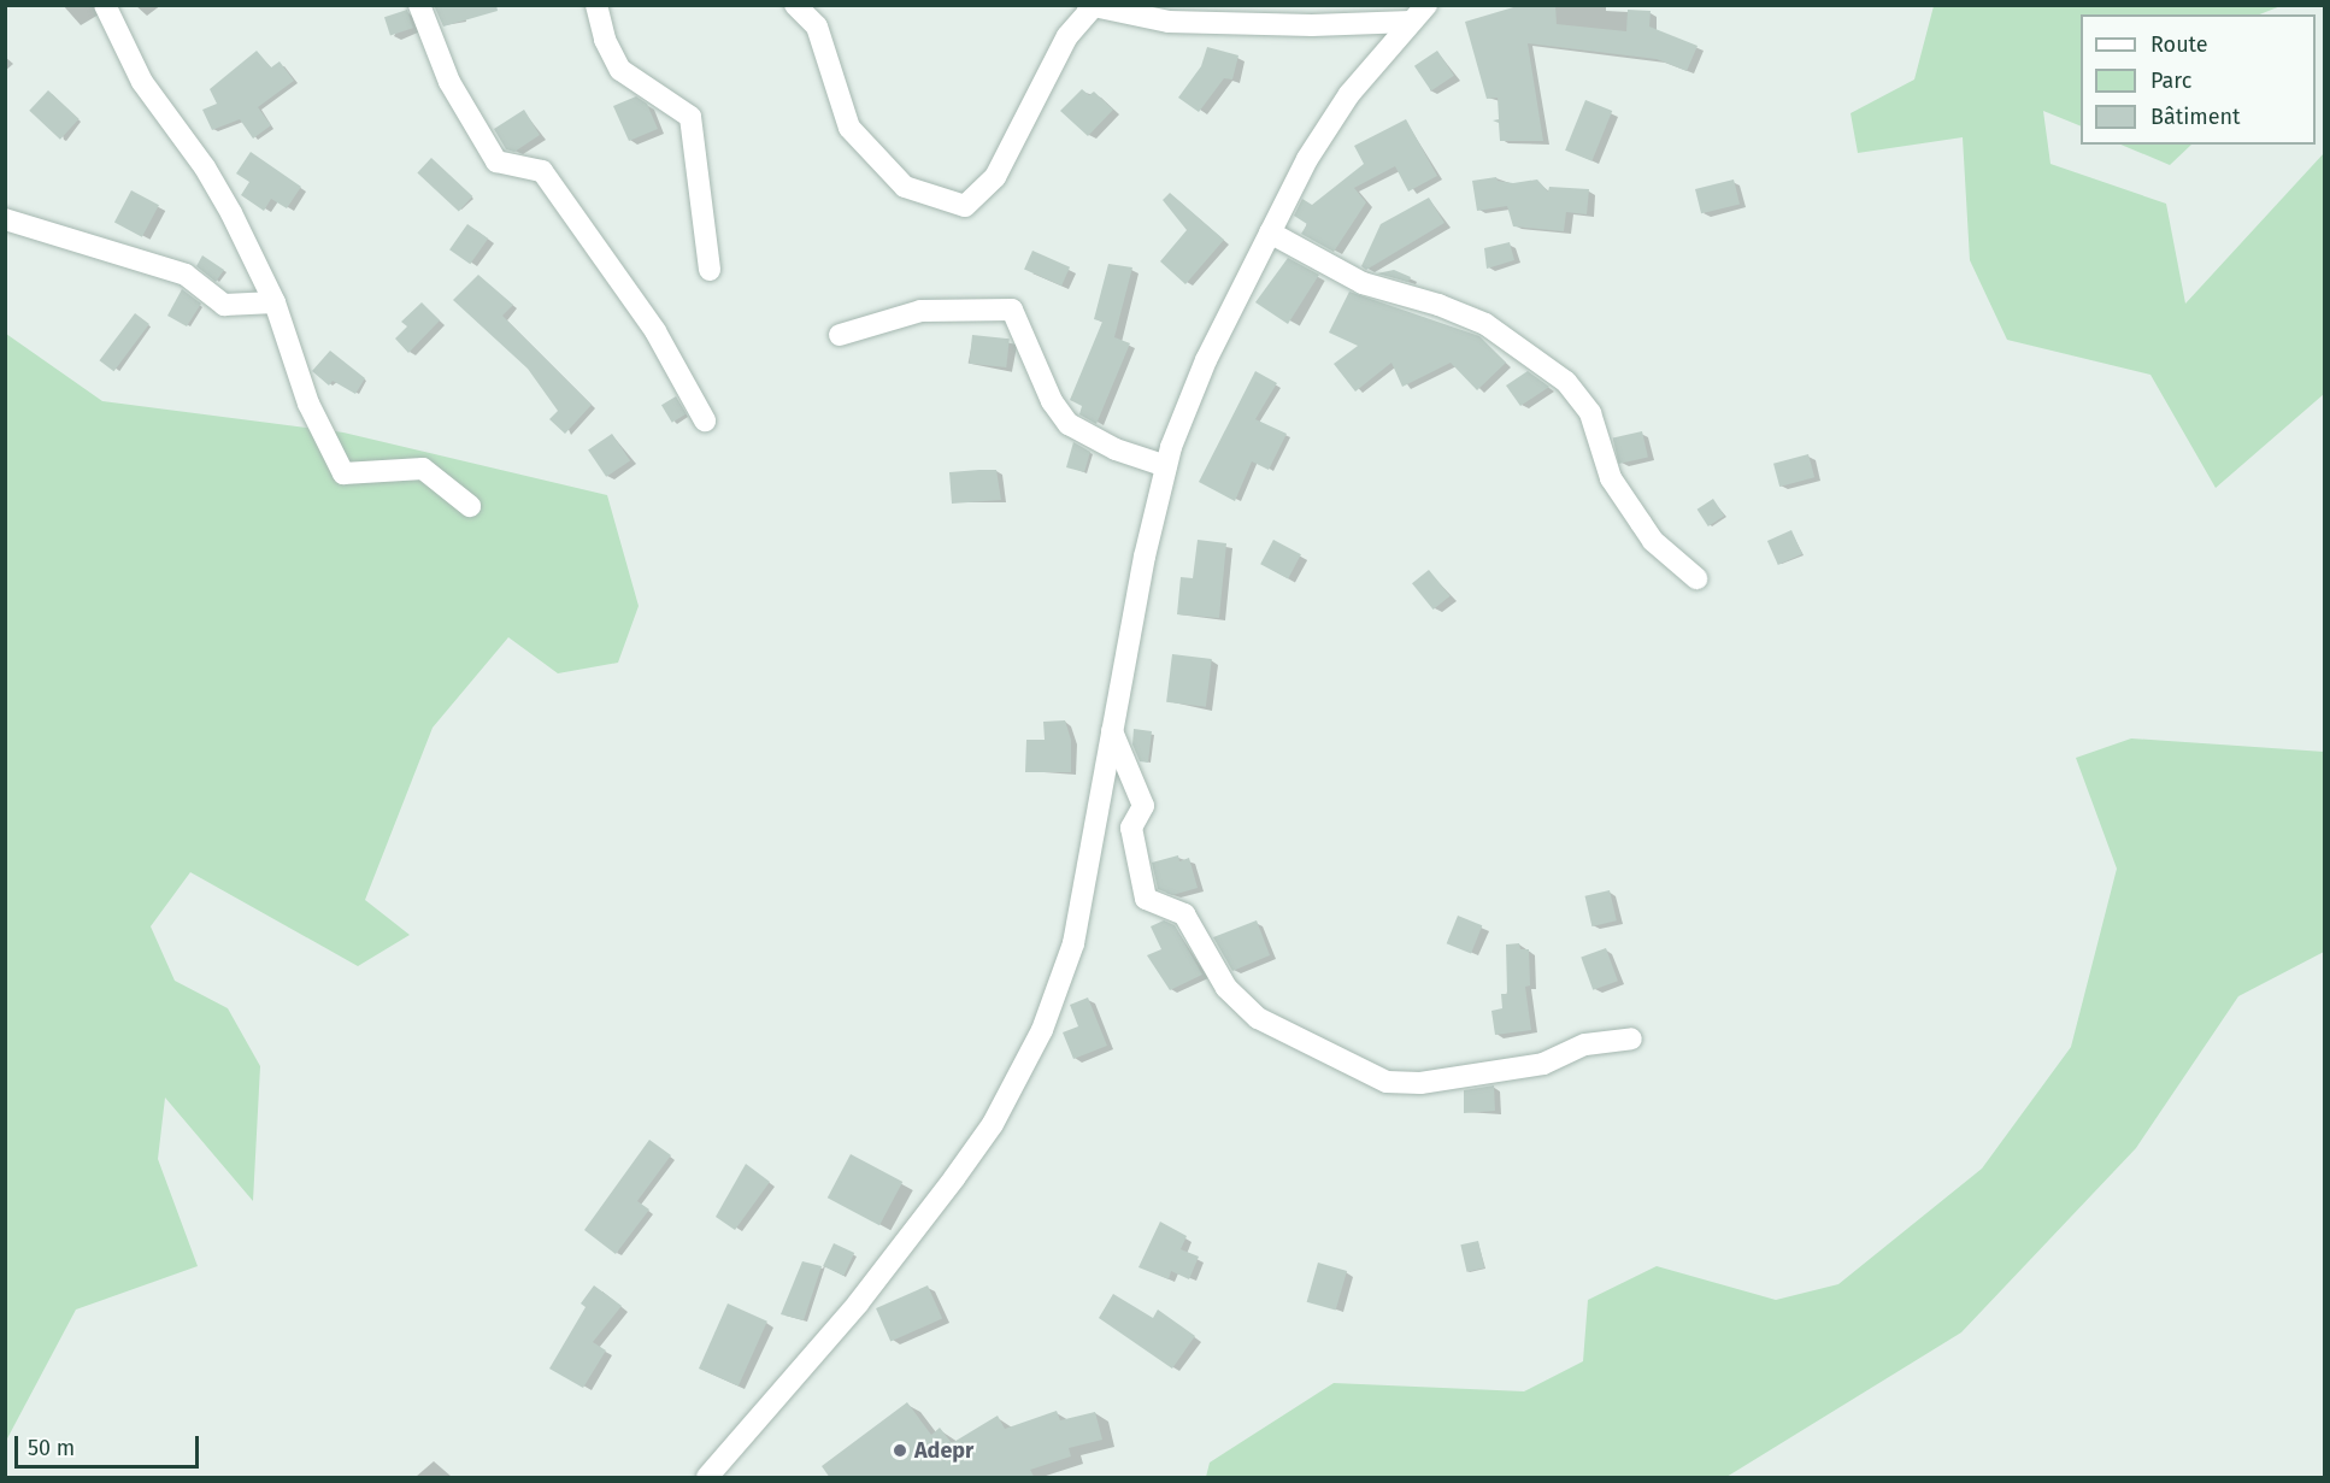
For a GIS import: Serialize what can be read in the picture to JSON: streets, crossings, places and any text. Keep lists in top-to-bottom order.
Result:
{
  "places": ["Adepr"],
  "legend": ["Route", "Parc", "Bâtiment"],
  "scale_bar": "50 m"
}
